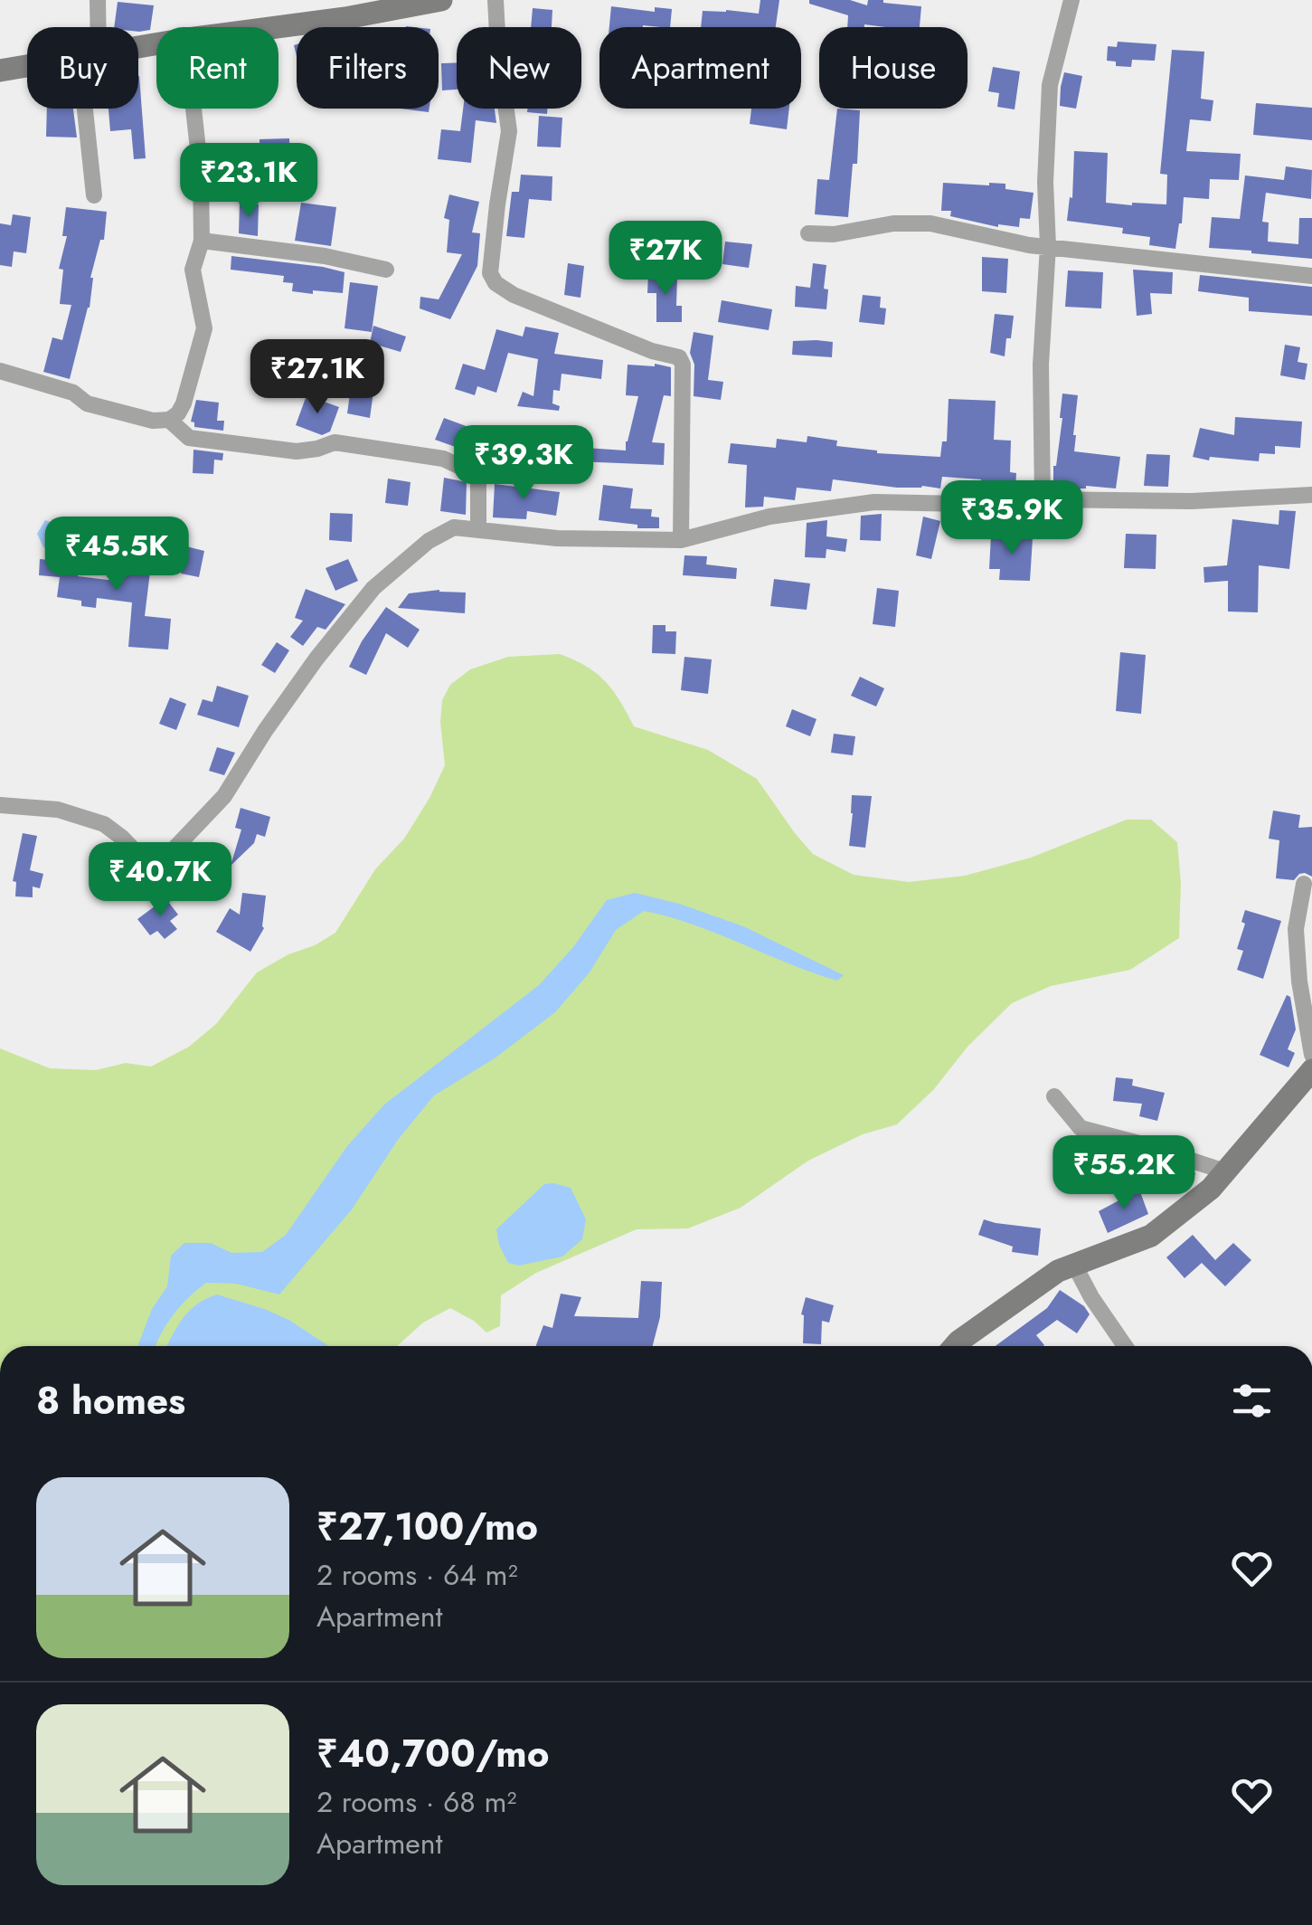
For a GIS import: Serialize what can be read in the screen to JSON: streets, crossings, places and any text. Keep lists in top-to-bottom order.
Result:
{
  "page": {
    "chip": [
      "Buy",
      "Rent",
      "Filters",
      "New",
      "Apartment",
      "House"
    ],
    "price": [
      "₹23.1K",
      "₹27K",
      "₹27.1K",
      "₹39.3K",
      "₹35.9K",
      "₹45.5K",
      "₹40.7K",
      "₹55.2K"
    ],
    "heading": "8 homes",
    "list": [
      {
        "name": "₹27,100/mo",
        "note": "2 rooms · 64 m² · Apartment"
      },
      {
        "name": "₹40,700/mo",
        "note": "2 rooms · 68 m² · Apartment"
      }
    ]
  }
}
